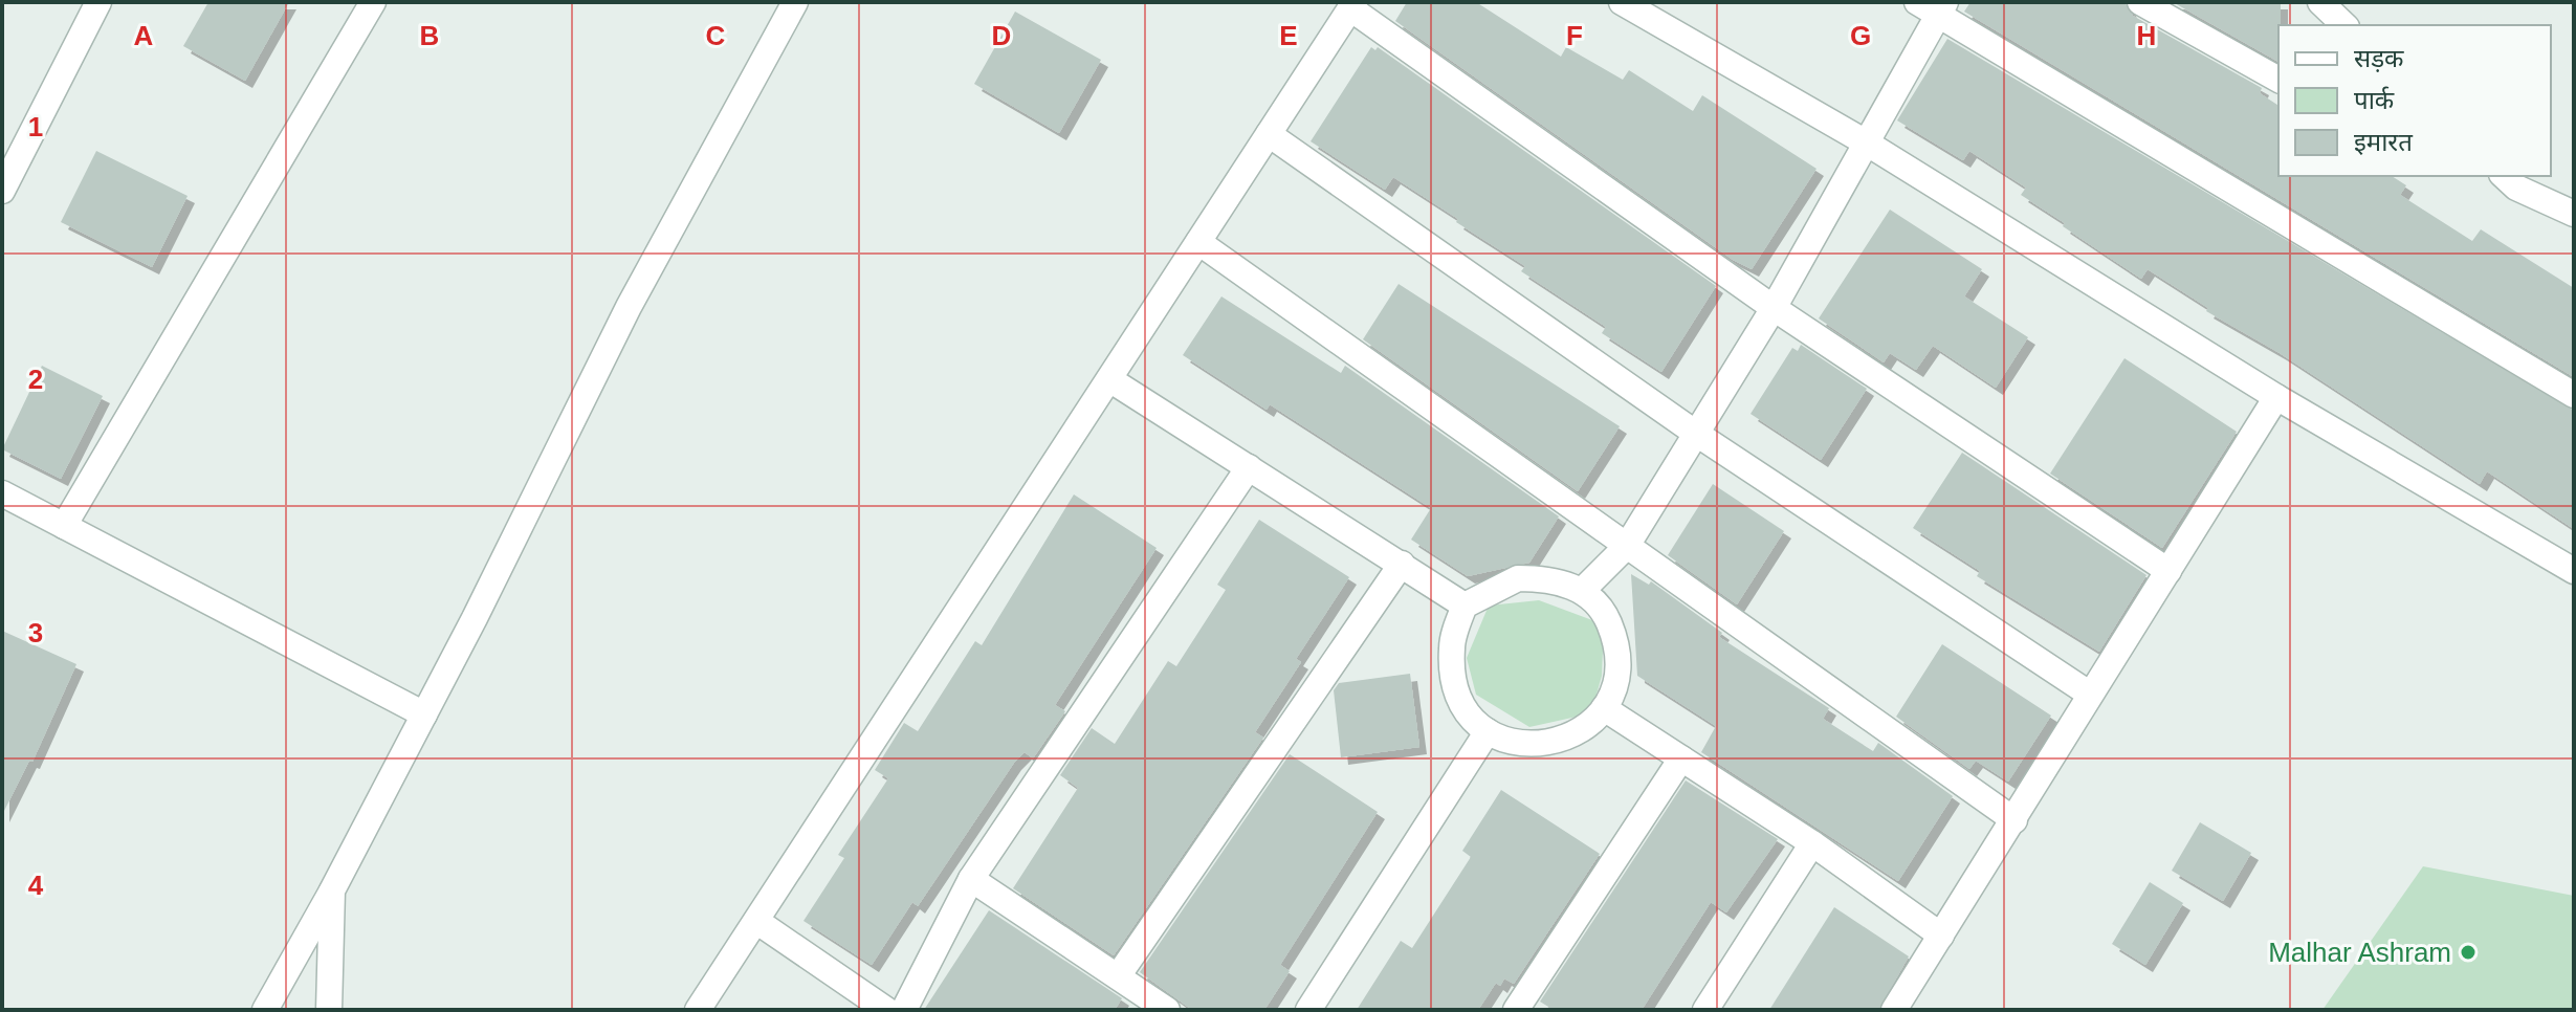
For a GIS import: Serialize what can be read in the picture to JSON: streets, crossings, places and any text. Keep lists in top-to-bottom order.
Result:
{
  "places": ["Malhar Ashram"],
  "legend": ["सड़क", "पार्क", "इमारत"],
  "grid": {
    "columns": [
      "A",
      "B",
      "C",
      "D",
      "E",
      "F",
      "G",
      "H"
    ],
    "rows": [
      "1",
      "2",
      "3",
      "4"
    ]
  }
}
